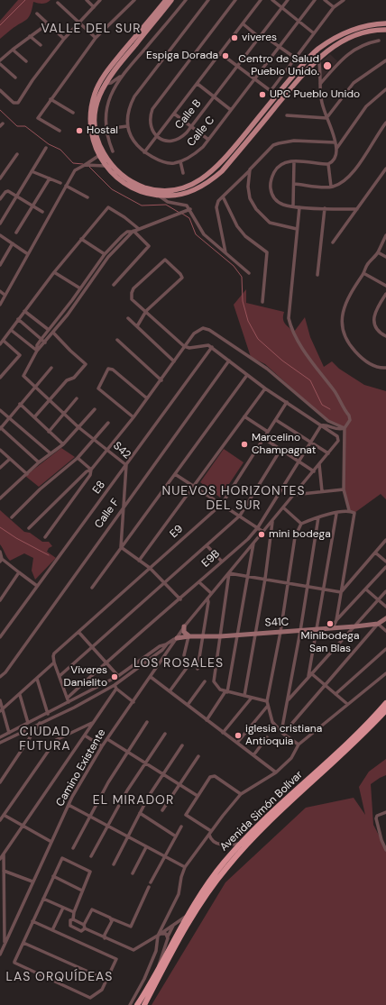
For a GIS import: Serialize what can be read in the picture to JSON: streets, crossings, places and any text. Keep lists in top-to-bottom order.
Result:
{
  "streets": {
    "highway": ["Avenida Simón Bolívar"],
    "street": [
      "Calle B",
      "Calle C",
      "S42",
      "E8",
      "Calle F",
      "E9",
      "E9B",
      "S41C",
      "Camino Existente"
    ]
  },
  "crossings": [
    ["S42", "E8"],
    ["S42", "Calle F"],
    ["E9B", "Camino Existente"],
    ["S41C", "Camino Existente"]
  ],
  "districts": [
    "VALLE DEL SUR",
    "NUEVOS HORIZONTES DEL SUR",
    "LOS ROSALES",
    "CIUDAD FUTURA",
    "EL MIRADOR",
    "LAS ORQUÍDEAS"
  ],
  "places": [
    "viveres",
    "Espiga Dorada",
    "Centro de Salud Pueblo Unido.",
    "UPC Pueblo Unido",
    "Hostal",
    "Marcelino Champagnat",
    "mini bodega",
    "Minibodega San Blas",
    "Viveres Danielito",
    "iglesia cristiana Antioquia"
  ]
}
